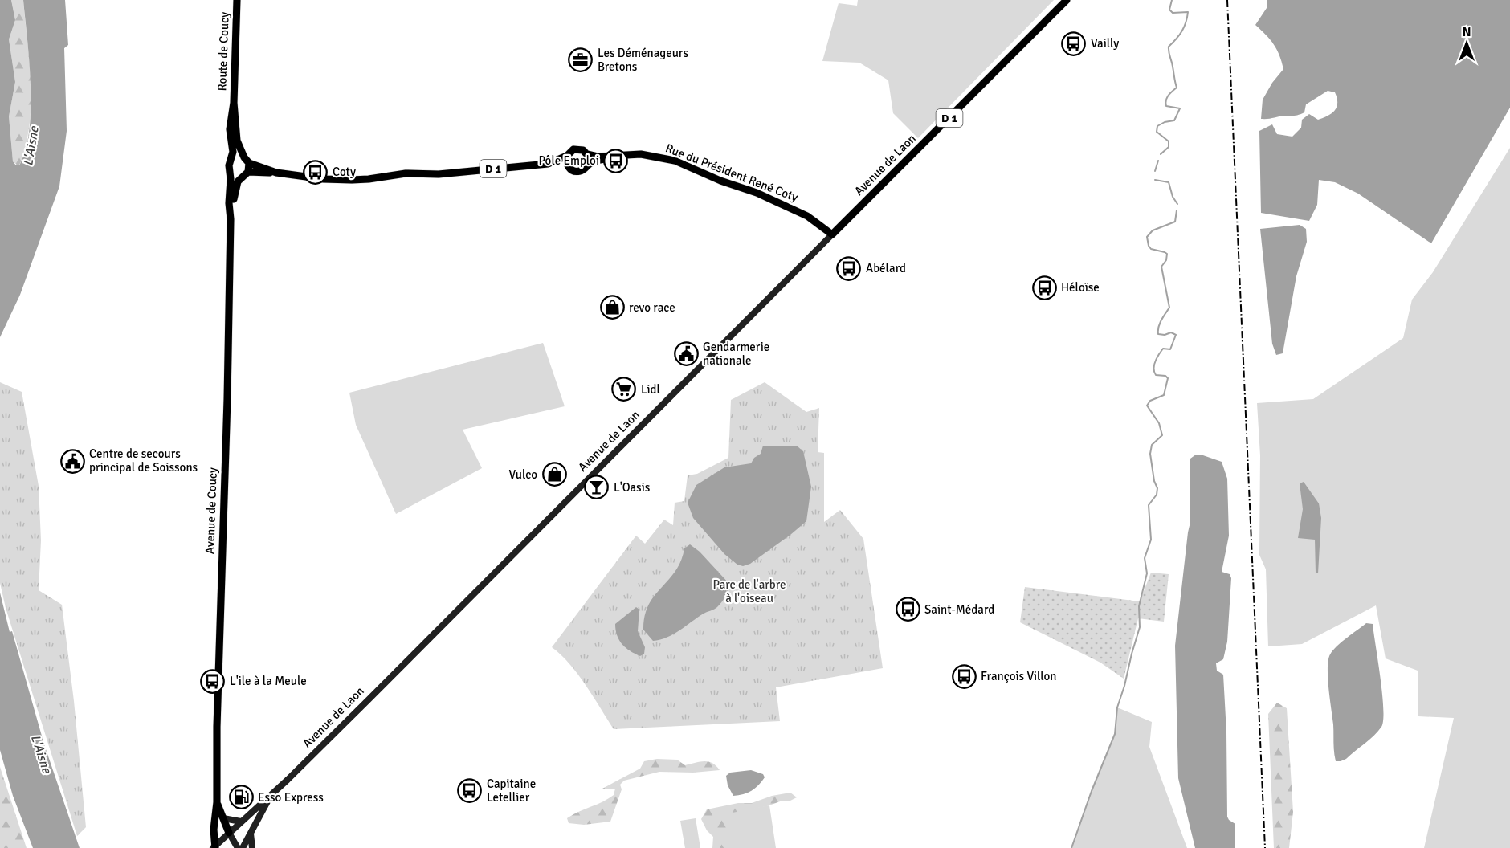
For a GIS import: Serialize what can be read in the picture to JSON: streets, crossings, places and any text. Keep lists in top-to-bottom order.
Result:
{
  "streets": {
    "main road": [
      "Route de Coucy",
      "D 1",
      "Avenue de Laon",
      "Rue du Président René Coty",
      "Avenue de Coucy"
    ]
  },
  "crossings": [
    ["Route de Coucy", "D 1"],
    ["Route de Coucy", "Avenue de Coucy"],
    ["D 1", "Rue du Président René Coty"],
    ["D 1", "Avenue de Coucy"],
    ["Avenue de Laon", "Rue du Président René Coty"]
  ],
  "water": ["L'Aisne"],
  "parks": ["Parc de l'arbre à l'oiseau"],
  "places": {
    "bus stop": [
      "Vailly",
      "Pôle Emploi",
      "Coty",
      "Abélard",
      "Héloïse",
      "Saint-Médard",
      "François Villon",
      "L'ile à la Meule",
      "Capitaine Letellier"
    ],
    "office": ["Les Déménageurs Bretons"],
    "shop": ["revo race", "Vulco"],
    "public building": ["Gendarmerie nationale", "Centre de secours principal de Soissons"],
    "supermarket": ["Lidl"],
    "bar": ["L'Oasis"],
    "fuel station": ["Esso Express"]
  },
  "north": "top"
}
